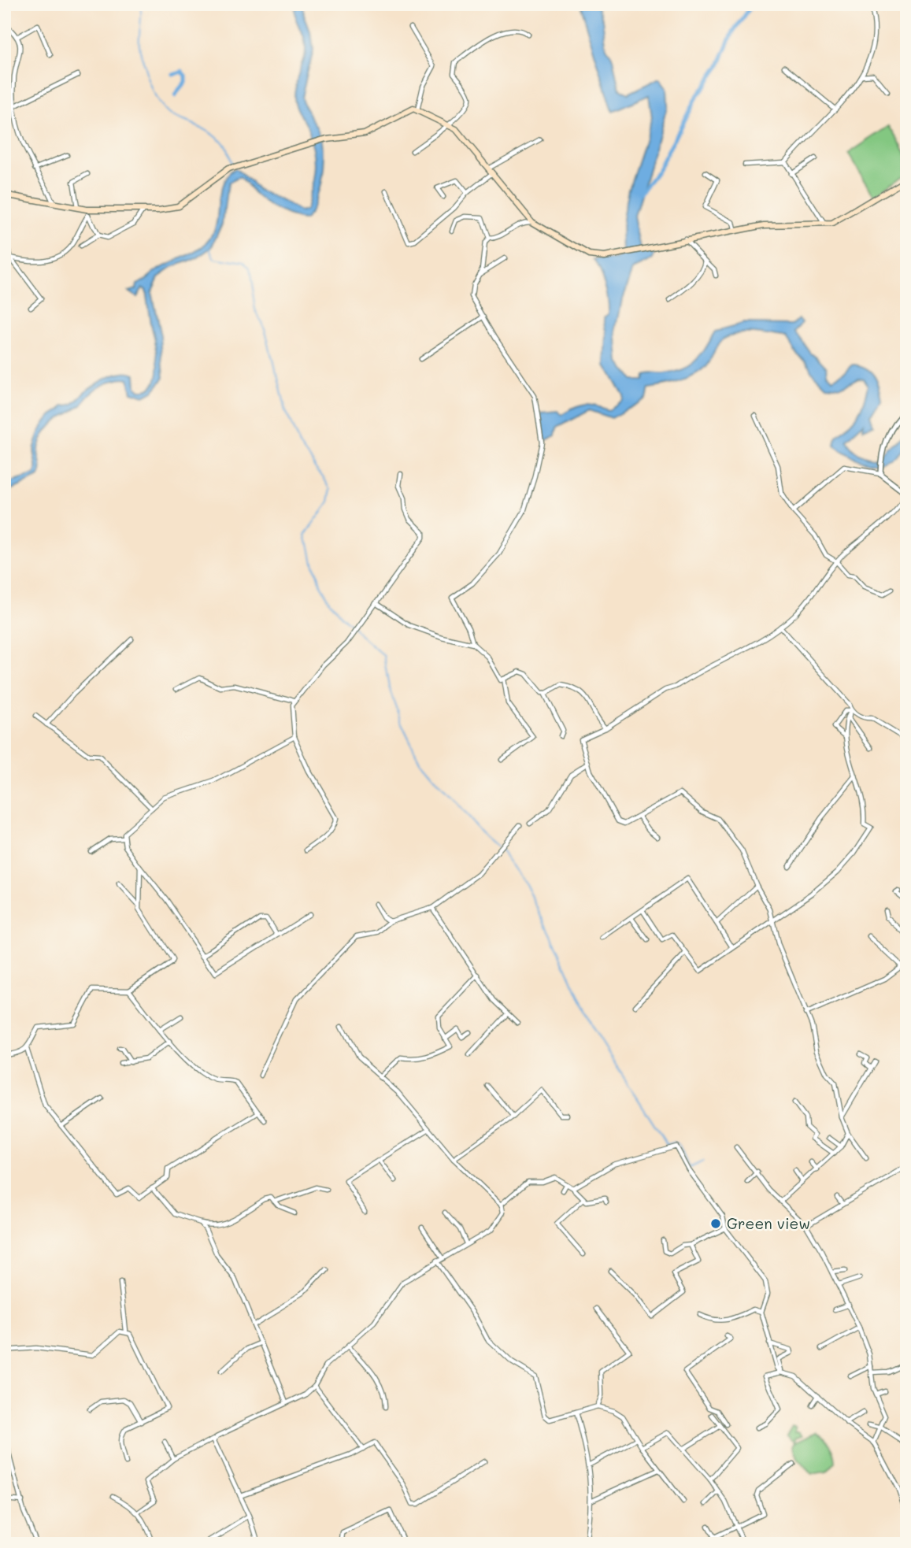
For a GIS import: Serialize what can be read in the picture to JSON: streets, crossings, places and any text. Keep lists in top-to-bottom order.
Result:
{
  "places": ["Green view"]
}
